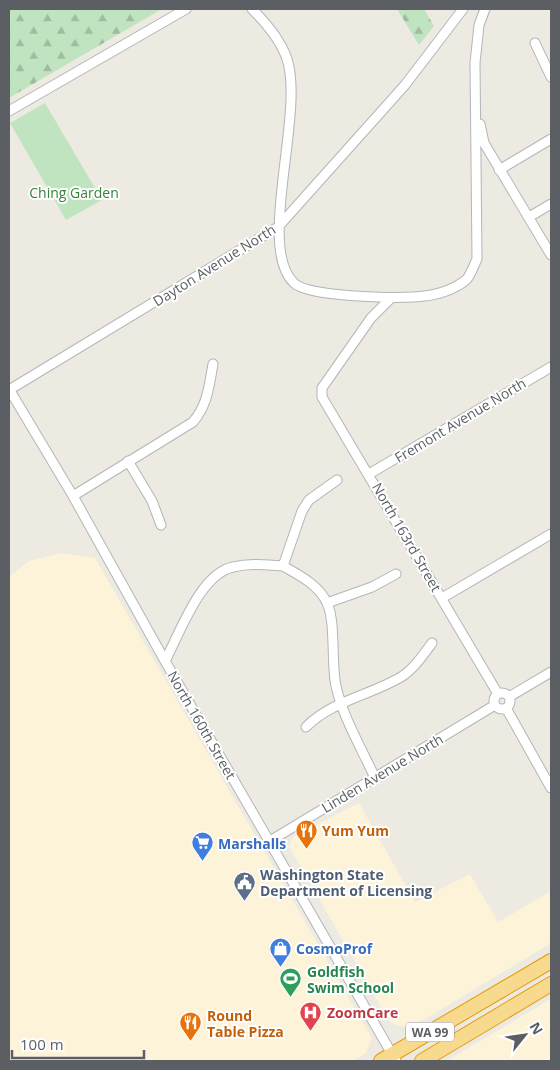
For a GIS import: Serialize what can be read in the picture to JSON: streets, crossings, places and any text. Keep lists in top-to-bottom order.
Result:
{
  "streets": {
    "highway": ["WA 99"],
    "street": [
      "Dayton Avenue North",
      "Fremont Avenue North",
      "North 163rd Street",
      "North 160th Street",
      "Linden Avenue North"
    ]
  },
  "crossings": [
    ["Dayton Avenue North", "North 160th Street"],
    ["Fremont Avenue North", "North 163rd Street"],
    ["North 163rd Street", "Linden Avenue North"],
    ["North 160th Street", "Linden Avenue North"],
    ["North 160th Street", "WA 99"]
  ],
  "parks": ["Ching Garden"],
  "places": {
    "restaurant": ["Yum Yum", "Round Table Pizza"],
    "supermarket": ["Marshalls"],
    "public building": ["Washington State Department of Licensing"],
    "shop": ["CosmoProf"],
    "sports": ["Goldfish Swim School"],
    "hospital": ["ZoomCare"]
  },
  "scale_bar": "100 m",
  "north": "top right"
}
